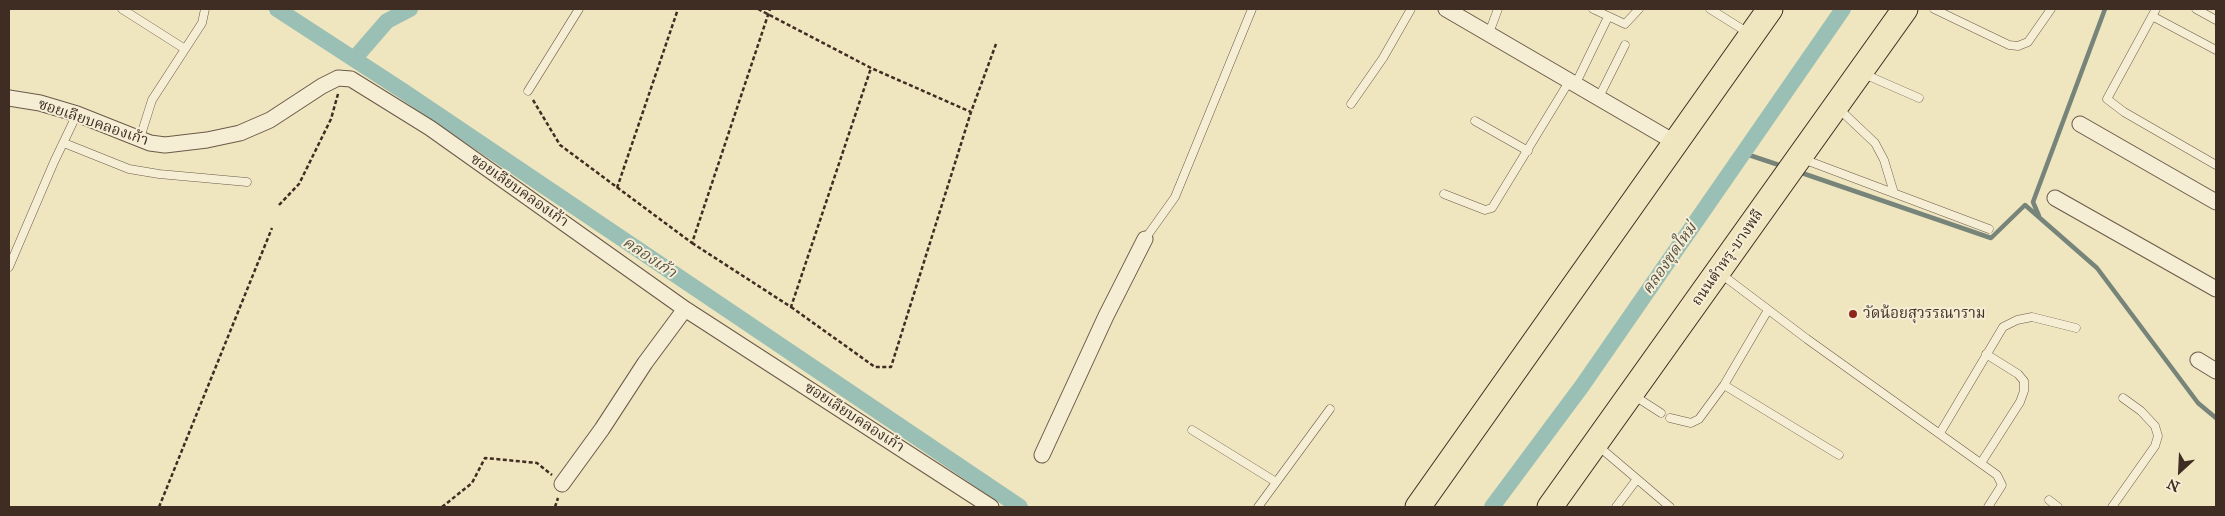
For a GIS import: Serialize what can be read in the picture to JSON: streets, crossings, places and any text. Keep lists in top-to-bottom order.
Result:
{
  "streets": {
    "main road": ["ถนนตำหรุ-บางพลี"],
    "street": ["ซอยเลียบคลองเก้า"]
  },
  "water": ["คลองเก้า", "คลองขุดใหม่"],
  "places": ["วัดน้อยสุวรรณาราม"],
  "north": "bottom left"
}
